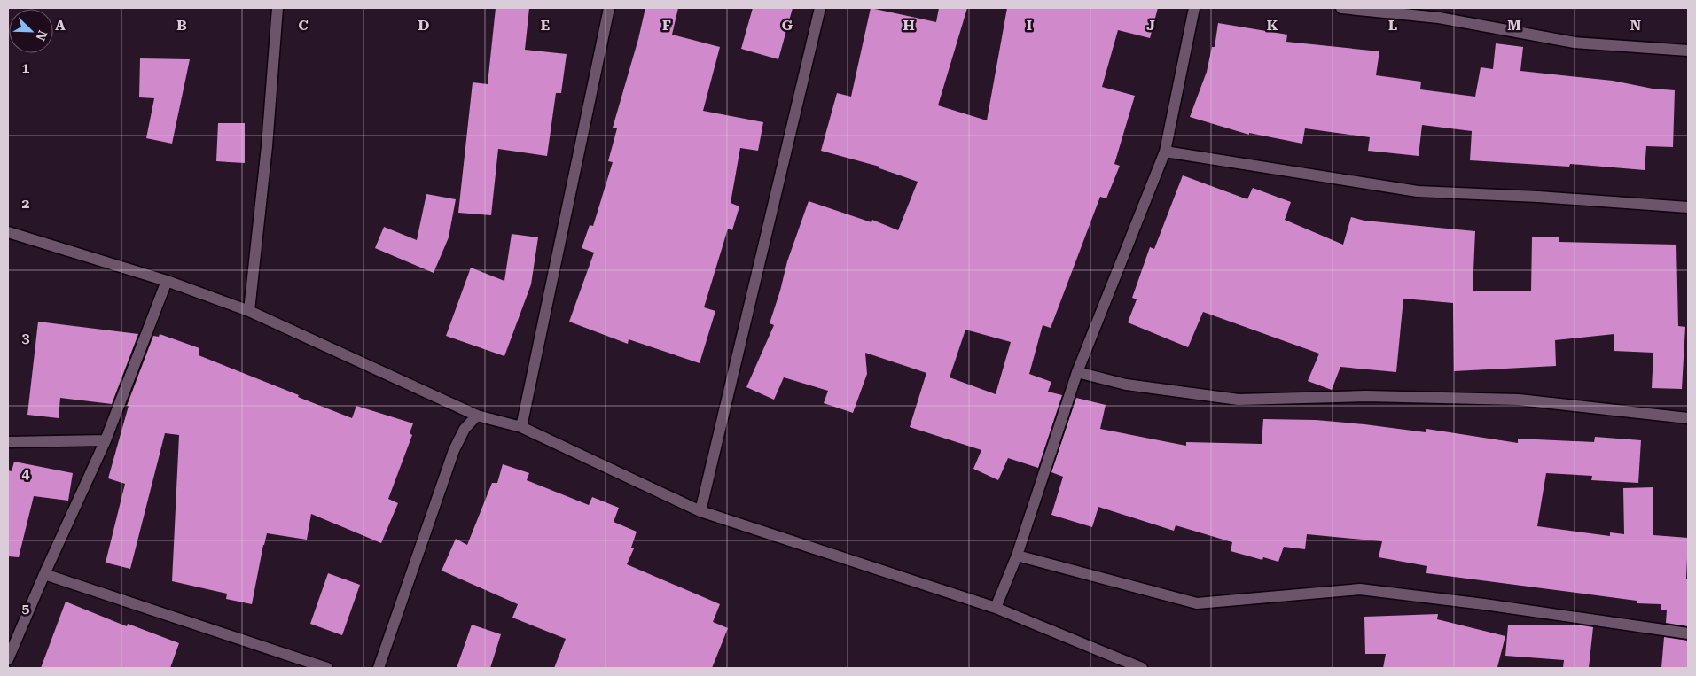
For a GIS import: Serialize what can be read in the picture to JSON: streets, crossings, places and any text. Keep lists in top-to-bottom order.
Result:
{
  "north": "bottom right",
  "grid": {
    "columns": [
      "A",
      "B",
      "C",
      "D",
      "E",
      "F",
      "G",
      "H",
      "I",
      "J",
      "K",
      "L",
      "M",
      "N"
    ],
    "rows": [
      "1",
      "2",
      "3",
      "4",
      "5"
    ]
  }
}
